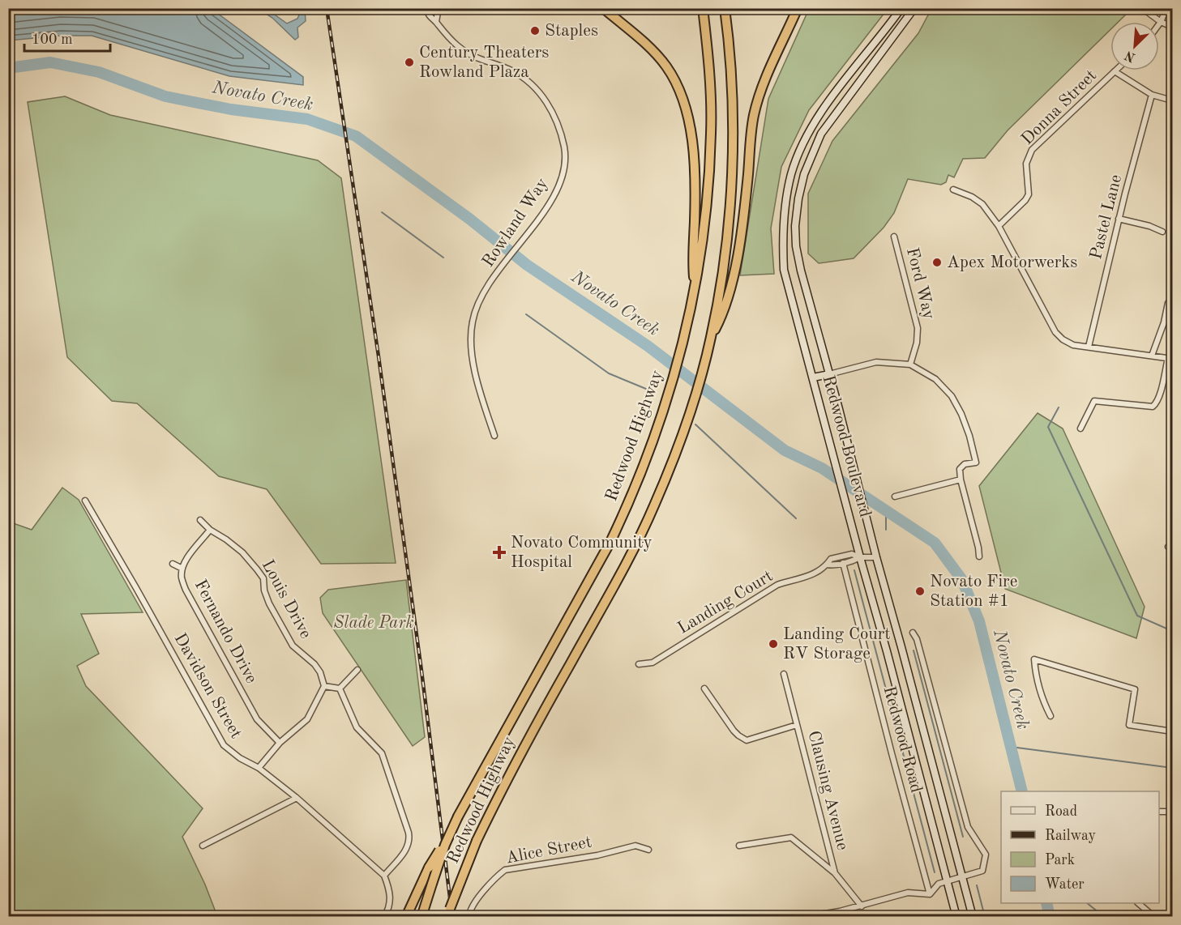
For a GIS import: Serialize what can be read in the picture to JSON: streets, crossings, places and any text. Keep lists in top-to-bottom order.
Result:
{
  "streets": {
    "highway": ["Redwood Highway"],
    "main road": ["Redwood Boulevard"],
    "street": [
      "Donna Street",
      "Pastel Lane",
      "Rowland Way",
      "Ford Way",
      "Louis Drive",
      "Landing Court",
      "Fernando Drive",
      "Davidson Street",
      "Redwood Road",
      "Clausing Avenue",
      "Alice Street"
    ]
  },
  "crossings": [
    ["Redwood Boulevard", "Landing Court"],
    ["Louis Drive", "Fernando Drive"],
    ["Landing Court", "Redwood Road"]
  ],
  "water": ["Novato Creek"],
  "parks": ["Slade Park"],
  "places": {
    "other": [
      "Staples",
      "Century Theaters Rowland Plaza",
      "Apex Motorwerks",
      "Novato Fire Station #1",
      "Landing Court RV Storage"
    ],
    "health": ["Novato Community Hospital"]
  },
  "legend": [
    "Road",
    "Railway",
    "Park",
    "Water"
  ],
  "scale_bar": "100 m",
  "north": "bottom left"
}
